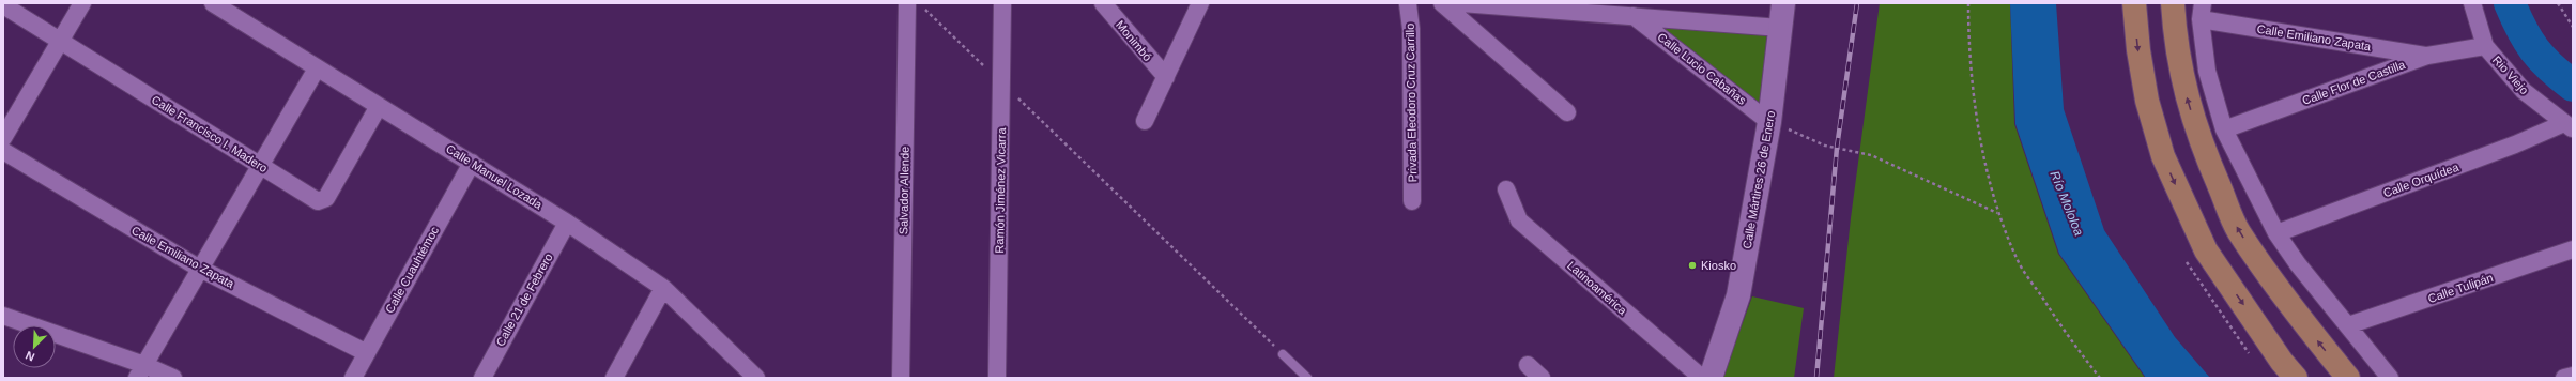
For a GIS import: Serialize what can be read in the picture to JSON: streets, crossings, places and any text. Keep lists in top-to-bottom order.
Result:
{
  "streets": {
    "street": [
      "Calle Emiliano Zapata",
      "Monimbó",
      "Calle Lucio Cabañas",
      "Rio Viejo",
      "Calle Flor de Castilla",
      "Privada Eleodoro Cruz Carrillo",
      "Calle Francisco I. Madero",
      "Calle Manuel Lozada",
      "Calle Mártires 26 de Enero",
      "Calle Orquídea",
      "Salvador Allende",
      "Ramón Jiménez Vicarra",
      "Calle Cuauhtémoc",
      "Latinoamérica",
      "Calle Tulipán",
      "Calle 21 de Febrero"
    ]
  },
  "crossings": [
    ["Calle Emiliano Zapata", "Calle Flor de Castilla"],
    ["Calle Emiliano Zapata", "Calle Cuauhtémoc"],
    ["Calle Lucio Cabañas", "Calle Mártires 26 de Enero"],
    ["Rio Viejo", "Calle Flor de Castilla"],
    ["Rio Viejo", "Calle Orquídea"],
    ["Calle Francisco I. Madero", "Calle Manuel Lozada"],
    ["Calle Manuel Lozada", "Calle Cuauhtémoc"],
    ["Calle Manuel Lozada", "Calle 21 de Febrero"]
  ],
  "water": ["Río Mololoa"],
  "places": ["Kiosko"],
  "north": "bottom left"
}
